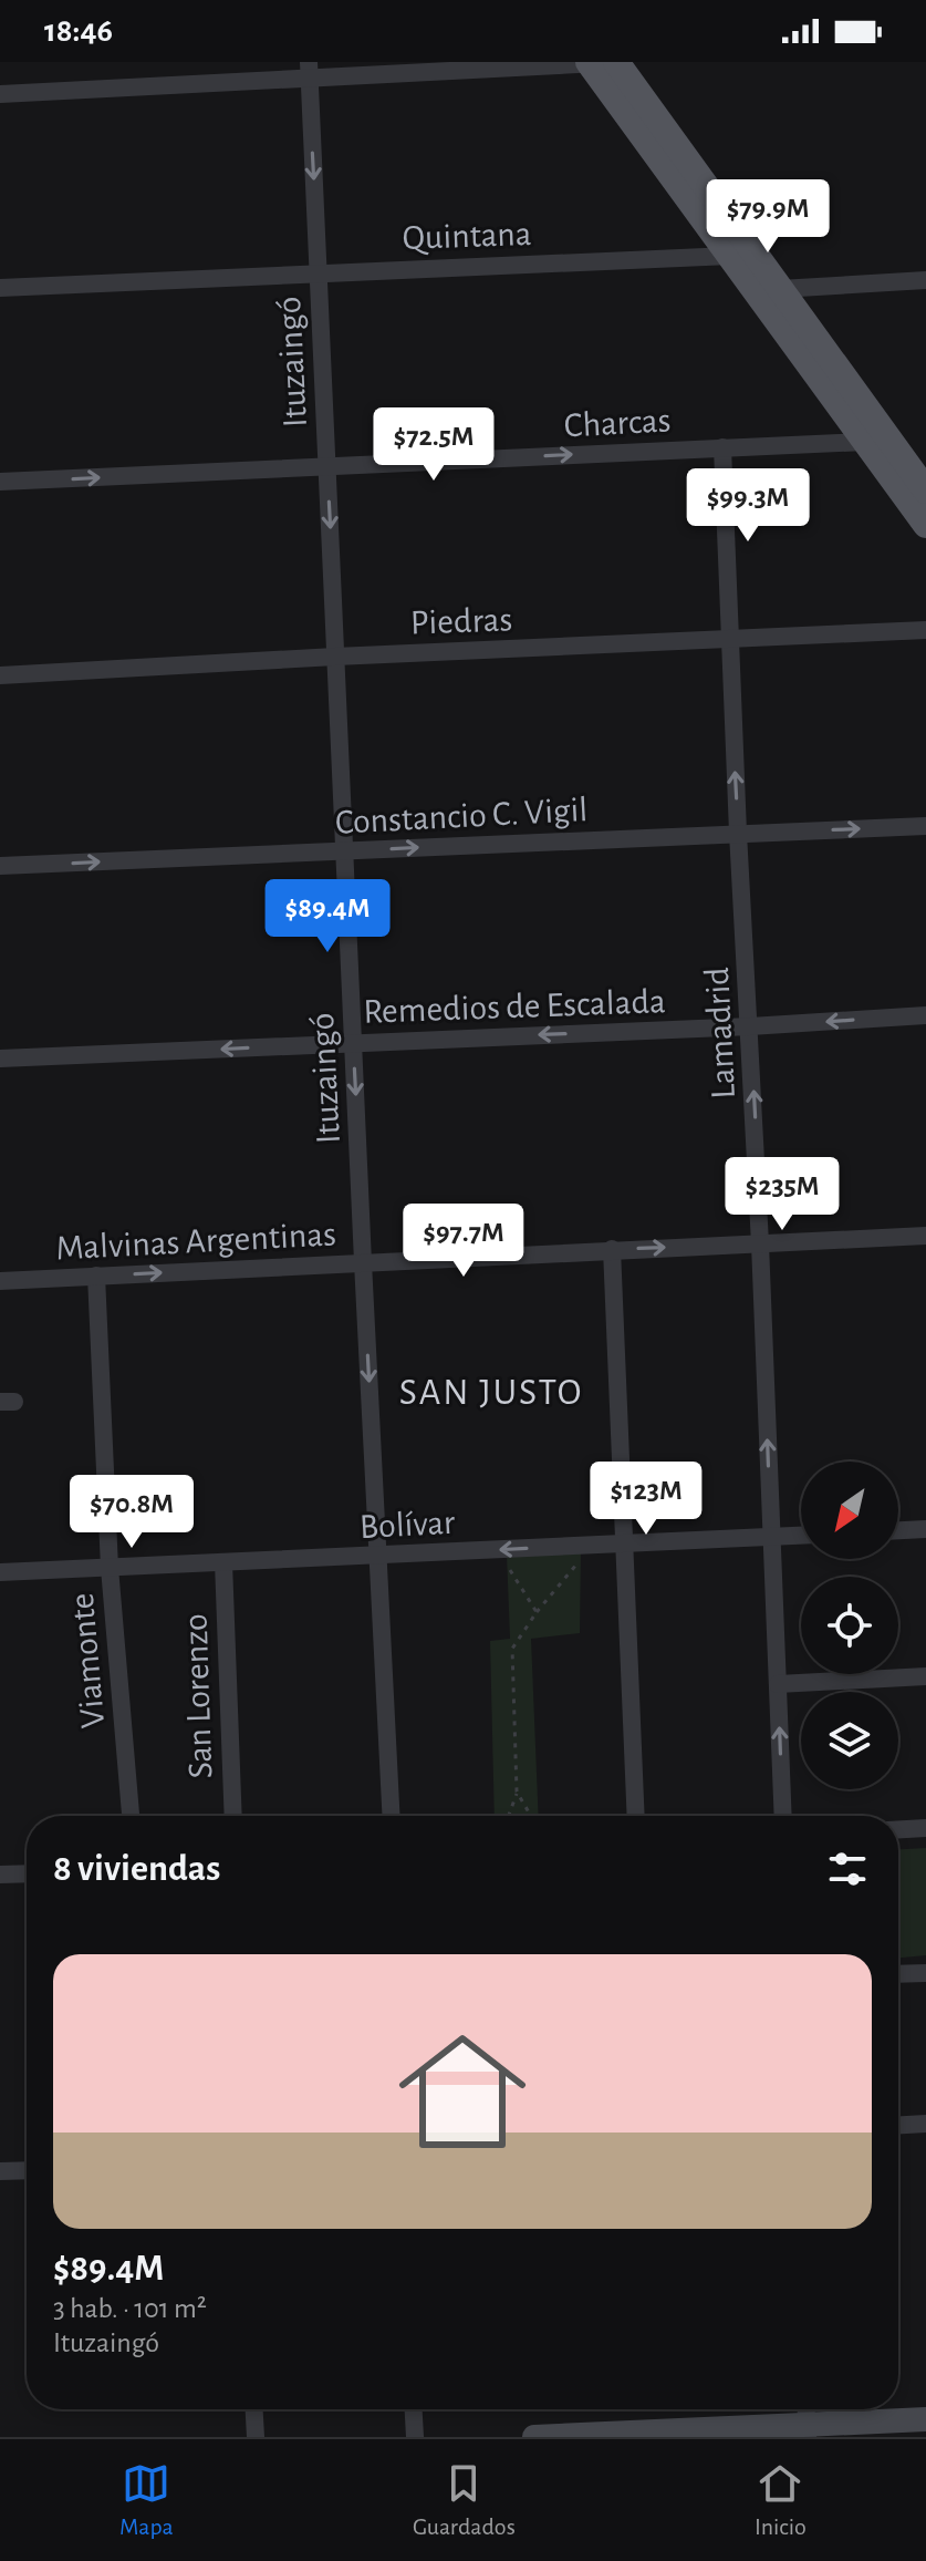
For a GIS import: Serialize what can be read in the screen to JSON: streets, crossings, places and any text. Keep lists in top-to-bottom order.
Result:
{
  "streets": {
    "street": [
      "Quintana",
      "Ituzaingó",
      "Charcas",
      "Piedras",
      "Constancio C. Vigil",
      "Remedios de Escalada",
      "Lamadrid",
      "Malvinas Argentinas",
      "Bolívar",
      "Viamonte",
      "San Lorenzo"
    ]
  },
  "crossings": [
    ["Quintana", "Ituzaingó"],
    ["Ituzaingó", "Charcas"],
    ["Ituzaingó", "Piedras"],
    ["Ituzaingó", "Constancio C. Vigil"],
    ["Ituzaingó", "Remedios de Escalada"],
    ["Ituzaingó", "Malvinas Argentinas"],
    ["Ituzaingó", "Bolívar"],
    ["Charcas", "Lamadrid"],
    ["Piedras", "Lamadrid"],
    ["Constancio C. Vigil", "Lamadrid"],
    ["Remedios de Escalada", "Lamadrid"],
    ["Lamadrid", "Malvinas Argentinas"],
    ["Lamadrid", "Bolívar"],
    ["Malvinas Argentinas", "Viamonte"],
    ["Bolívar", "Viamonte"],
    ["Bolívar", "San Lorenzo"]
  ],
  "one_way": [
    "Ituzaingó",
    "Charcas",
    "Constancio C. Vigil",
    "Remedios de Escalada",
    "Malvinas Argentinas"
  ],
  "districts": ["SAN JUSTO"],
  "north": "bottom left",
  "page": {
    "status": "18:46",
    "price": [
      "$79.9M",
      "$72.5M",
      "$99.3M",
      "$89.4M",
      "$235M",
      "$97.7M",
      "$123M",
      "$70.8M"
    ],
    "heading": "8 viviendas",
    "list": [
      {
        "name": "$89.4M",
        "note": "3 hab. · 101 m² · Ituzaingó"
      }
    ],
    "tabs": ["Mapa", "Guardados", "Inicio"]
  }
}
